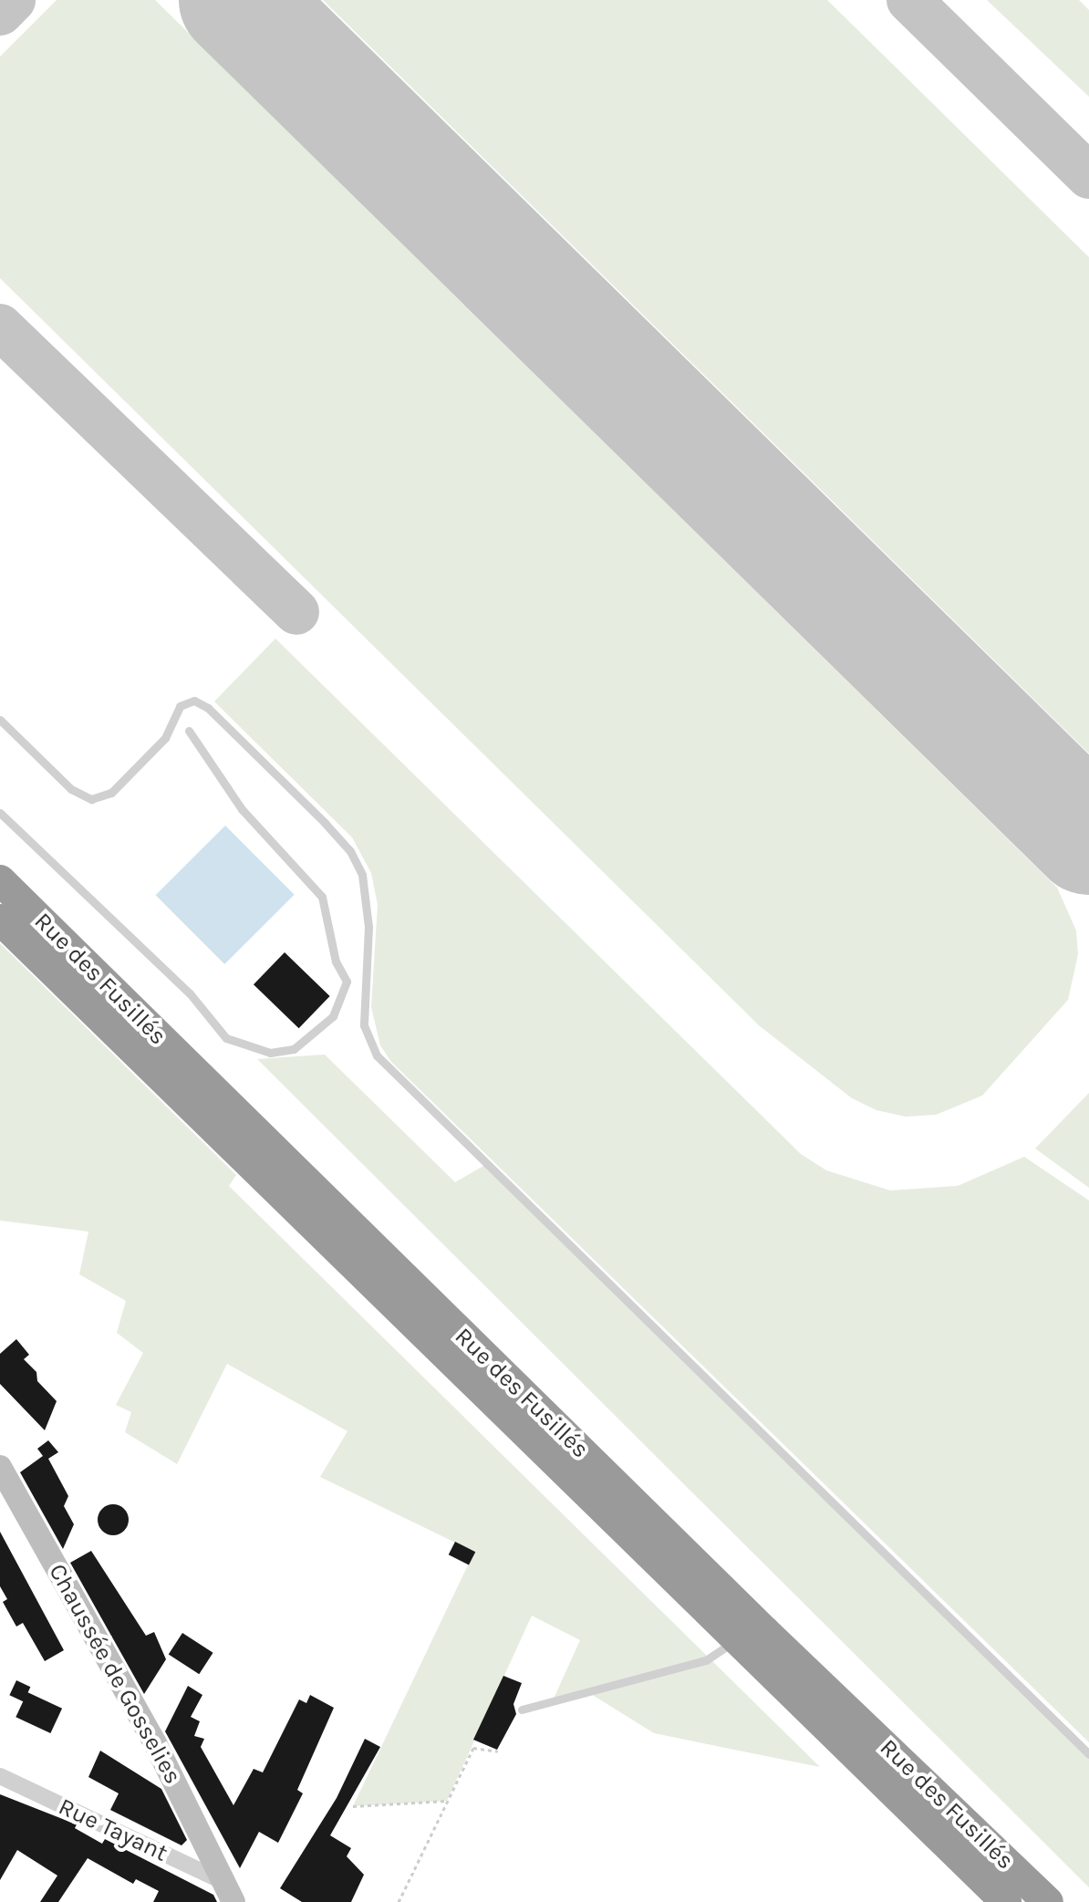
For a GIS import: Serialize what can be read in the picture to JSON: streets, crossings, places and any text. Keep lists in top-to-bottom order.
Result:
{
  "streets": {
    "highway": ["Rue des Fusillés"],
    "street": ["Chaussée de Gosselies", "Rue Tayant"]
  },
  "crossings": [
    ["Chaussée de Gosselies", "Rue Tayant"]
  ]
}
